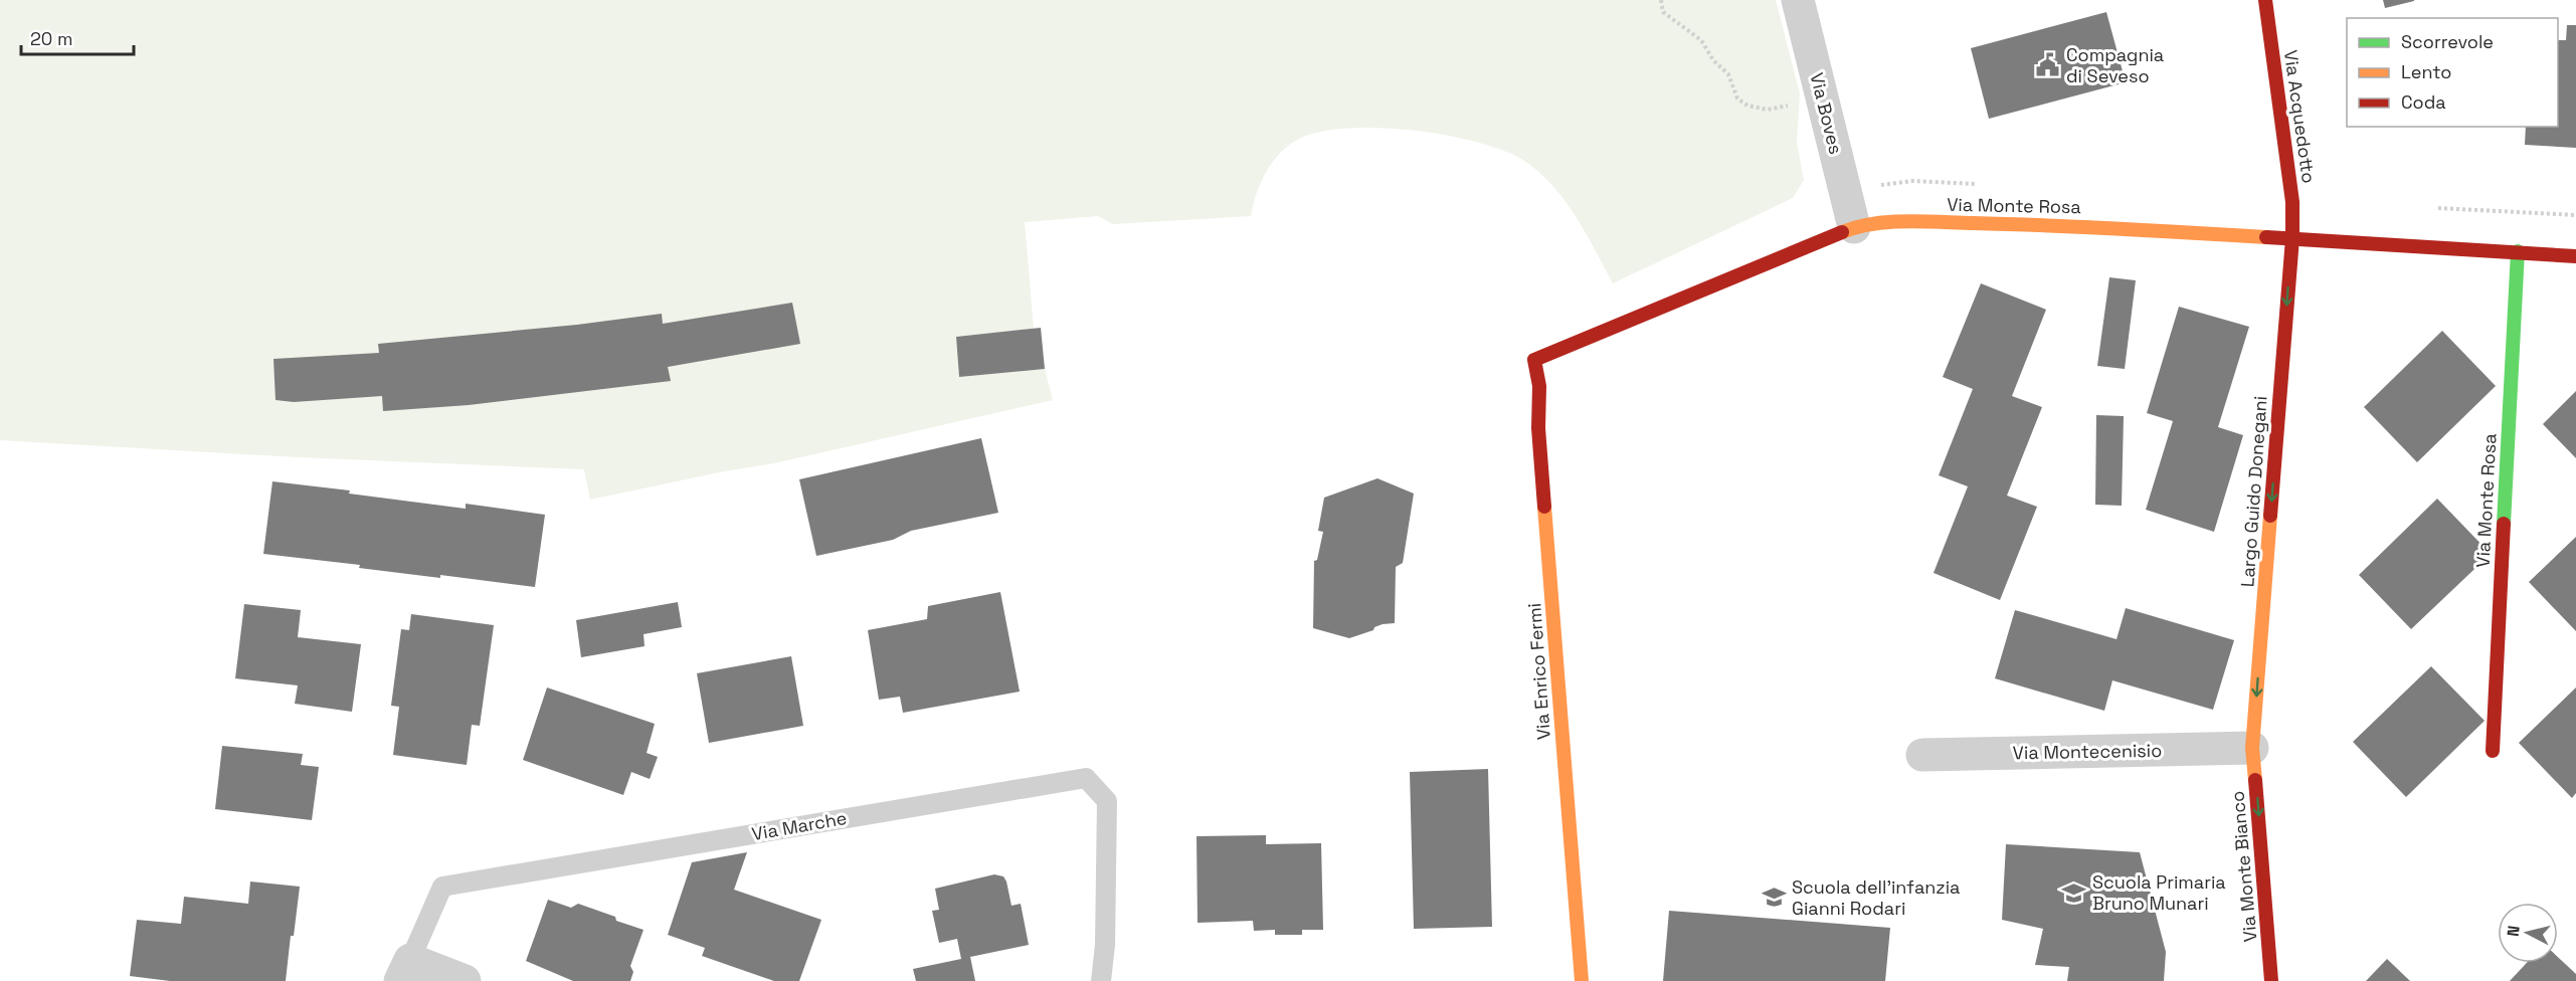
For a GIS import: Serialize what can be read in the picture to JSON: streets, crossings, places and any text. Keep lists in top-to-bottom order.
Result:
{
  "streets": {
    "street": [
      "Via Boves",
      "Via Acquedotto",
      "Via Monte Rosa",
      "Largo Guido Donegani",
      "Via Enrico Fermi",
      "Via Montecenisio",
      "Via Marche",
      "Via Monte Bianco"
    ]
  },
  "crossings": [
    ["Via Boves", "Via Monte Rosa"],
    ["Via Acquedotto", "Via Monte Rosa"],
    ["Via Acquedotto", "Largo Guido Donegani"],
    ["Via Monte Rosa", "Largo Guido Donegani"],
    ["Via Monte Rosa", "Via Enrico Fermi"],
    ["Largo Guido Donegani", "Via Montecenisio"],
    ["Largo Guido Donegani", "Via Monte Bianco"],
    ["Via Montecenisio", "Via Monte Bianco"]
  ],
  "one_way": ["Largo Guido Donegani", "Via Monte Bianco"],
  "places": {
    "public building": ["Compagnia di Seveso"],
    "school or university": ["Scuola Primaria Bruno Munari", "Scuola dell’infanzia Gianni Rodari"]
  },
  "legend": ["Scorrevole", "Lento", "Coda"],
  "scale_bar": "20 m",
  "north": "left"
}
